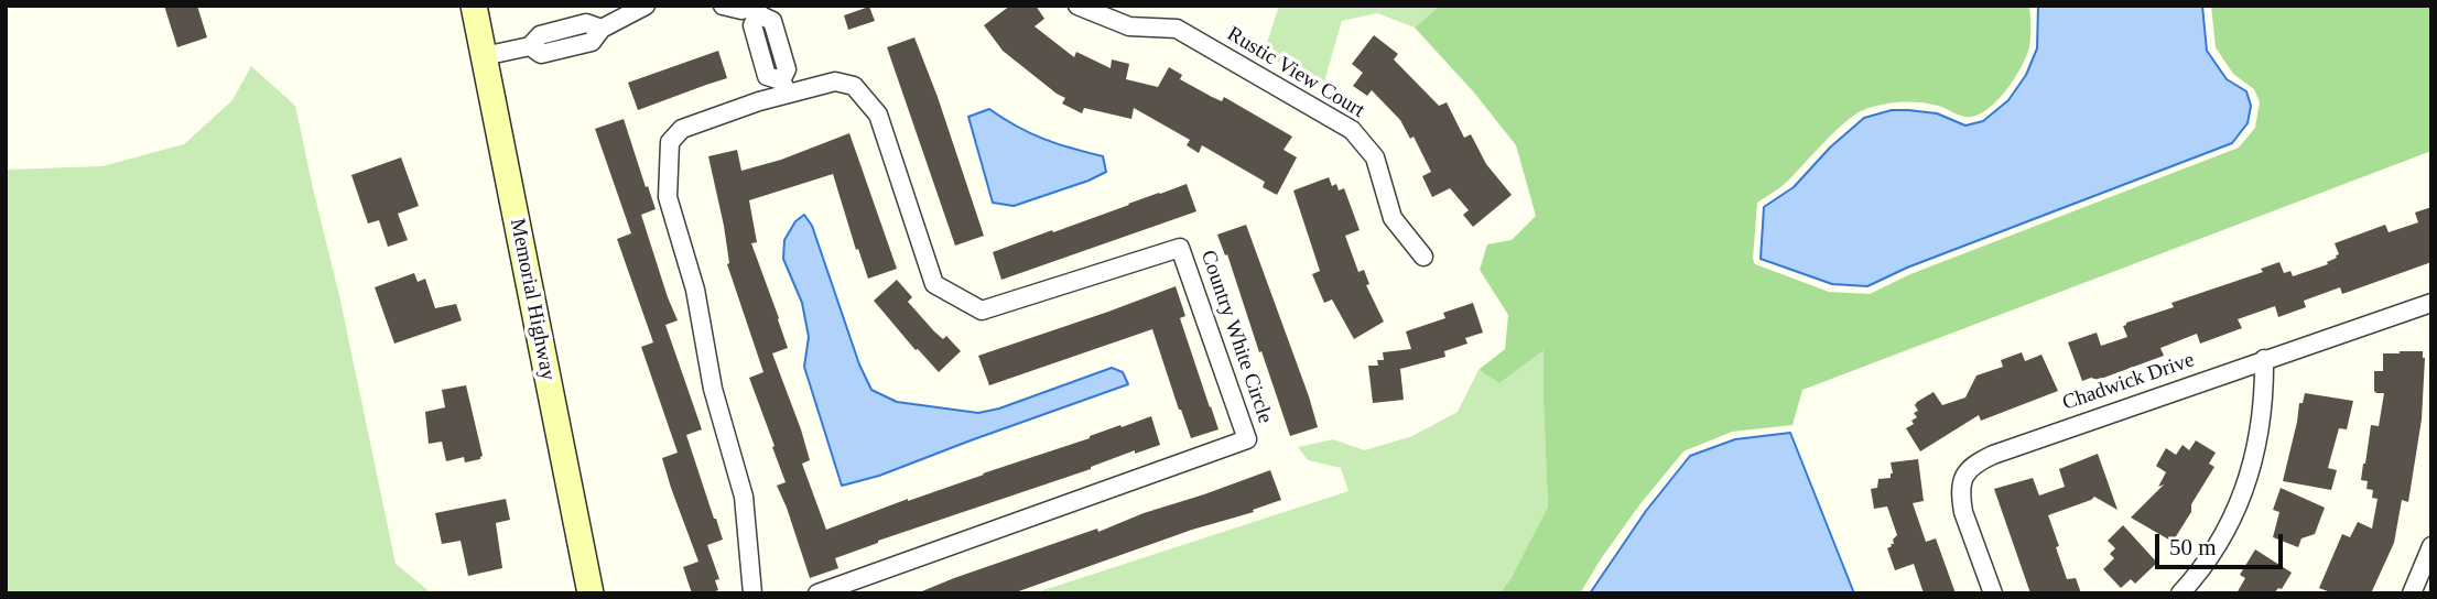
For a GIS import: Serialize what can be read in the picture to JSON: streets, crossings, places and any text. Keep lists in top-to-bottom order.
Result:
{
  "streets": {
    "street": [
      "Rustic View Court",
      "Memorial Highway",
      "Country White Circle",
      "Chadwick Drive"
    ]
  },
  "scale_bar": "50 m"
}
